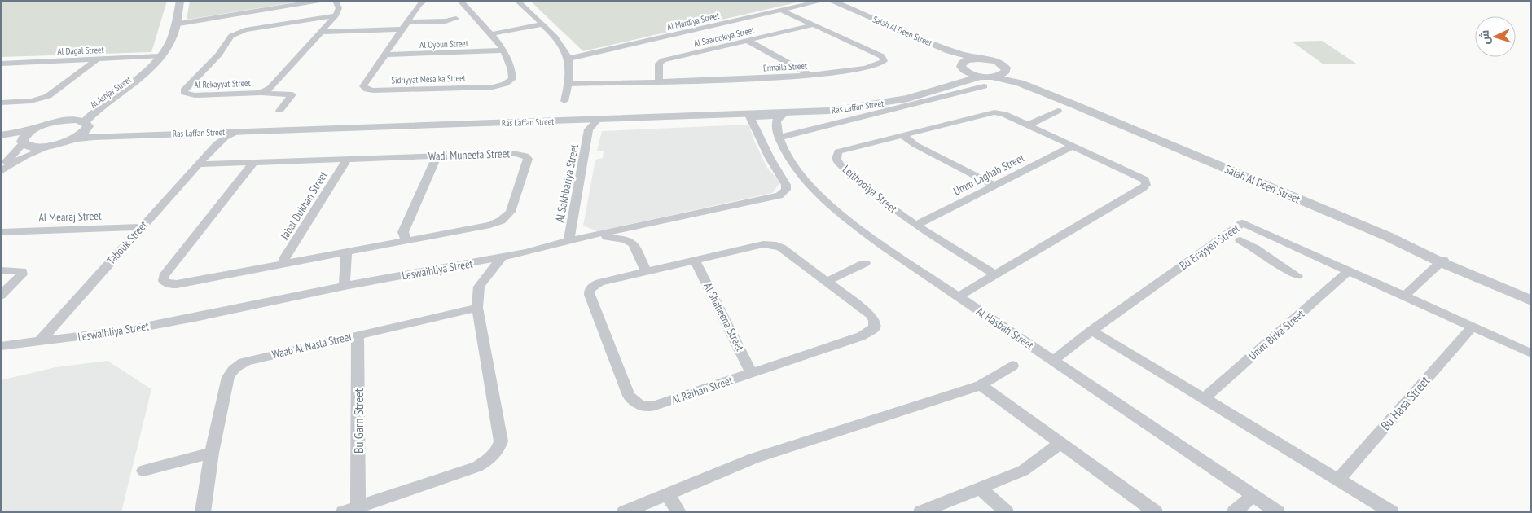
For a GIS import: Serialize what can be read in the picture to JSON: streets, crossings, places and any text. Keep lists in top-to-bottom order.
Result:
{
  "streets": {
    "street": [
      "Al Mardiya Street",
      "Salah Al Deen Street",
      "Al Saalookiya Street",
      "Al Oyoun Street",
      "Al Dagal Street",
      "Ermaila Street",
      "Sidriyyat Mesaika Street",
      "Al Rekayyat Street",
      "Al Ashjar Street",
      "Ras Laffan Street",
      "Wadi Muneefa Street",
      "Umm Laghab Street",
      "Al Sakhbariya Street",
      "Lejthooiya Street",
      "Jabal Dukhan Street",
      "Al Mearaj Street",
      "Tabouk Street",
      "Bu Erayyen Street",
      "Leswaihliya Street",
      "Al Shaheena Street",
      "Al Hasbah Street",
      "Umm Birka Street",
      "Waab Al Nasla Street",
      "Al Raihan Street",
      "Bu Hasa Street",
      "Bu Garn Street"
    ]
  },
  "crossings": [
    ["Al Mardiya Street", "Salah Al Deen Street"],
    ["Al Mardiya Street", "Ermaila Street"],
    ["Salah Al Deen Street", "Ras Laffan Street"],
    ["Al Saalookiya Street", "Ermaila Street"],
    ["Al Oyoun Street", "Sidriyyat Mesaika Street"],
    ["Al Dagal Street", "Al Ashjar Street"],
    ["Al Ashjar Street", "Ras Laffan Street"],
    ["Ras Laffan Street", "Al Sakhbariya Street"],
    ["Ras Laffan Street", "Tabouk Street"],
    ["Ras Laffan Street", "Leswaihliya Street"],
    ["Ras Laffan Street", "Al Hasbah Street"],
    ["Wadi Muneefa Street", "Jabal Dukhan Street"],
    ["Wadi Muneefa Street", "Tabouk Street"],
    ["Umm Laghab Street", "Lejthooiya Street"],
    ["Al Sakhbariya Street", "Leswaihliya Street"],
    ["Lejthooiya Street", "Al Hasbah Street"],
    ["Al Mearaj Street", "Tabouk Street"],
    ["Tabouk Street", "Leswaihliya Street"],
    ["Bu Erayyen Street", "Al Hasbah Street"],
    ["Bu Erayyen Street", "Umm Birka Street"],
    ["Bu Erayyen Street", "Bu Hasa Street"],
    ["Al Shaheena Street", "Al Raihan Street"],
    ["Waab Al Nasla Street", "Bu Garn Street"]
  ],
  "north": "left"
}
